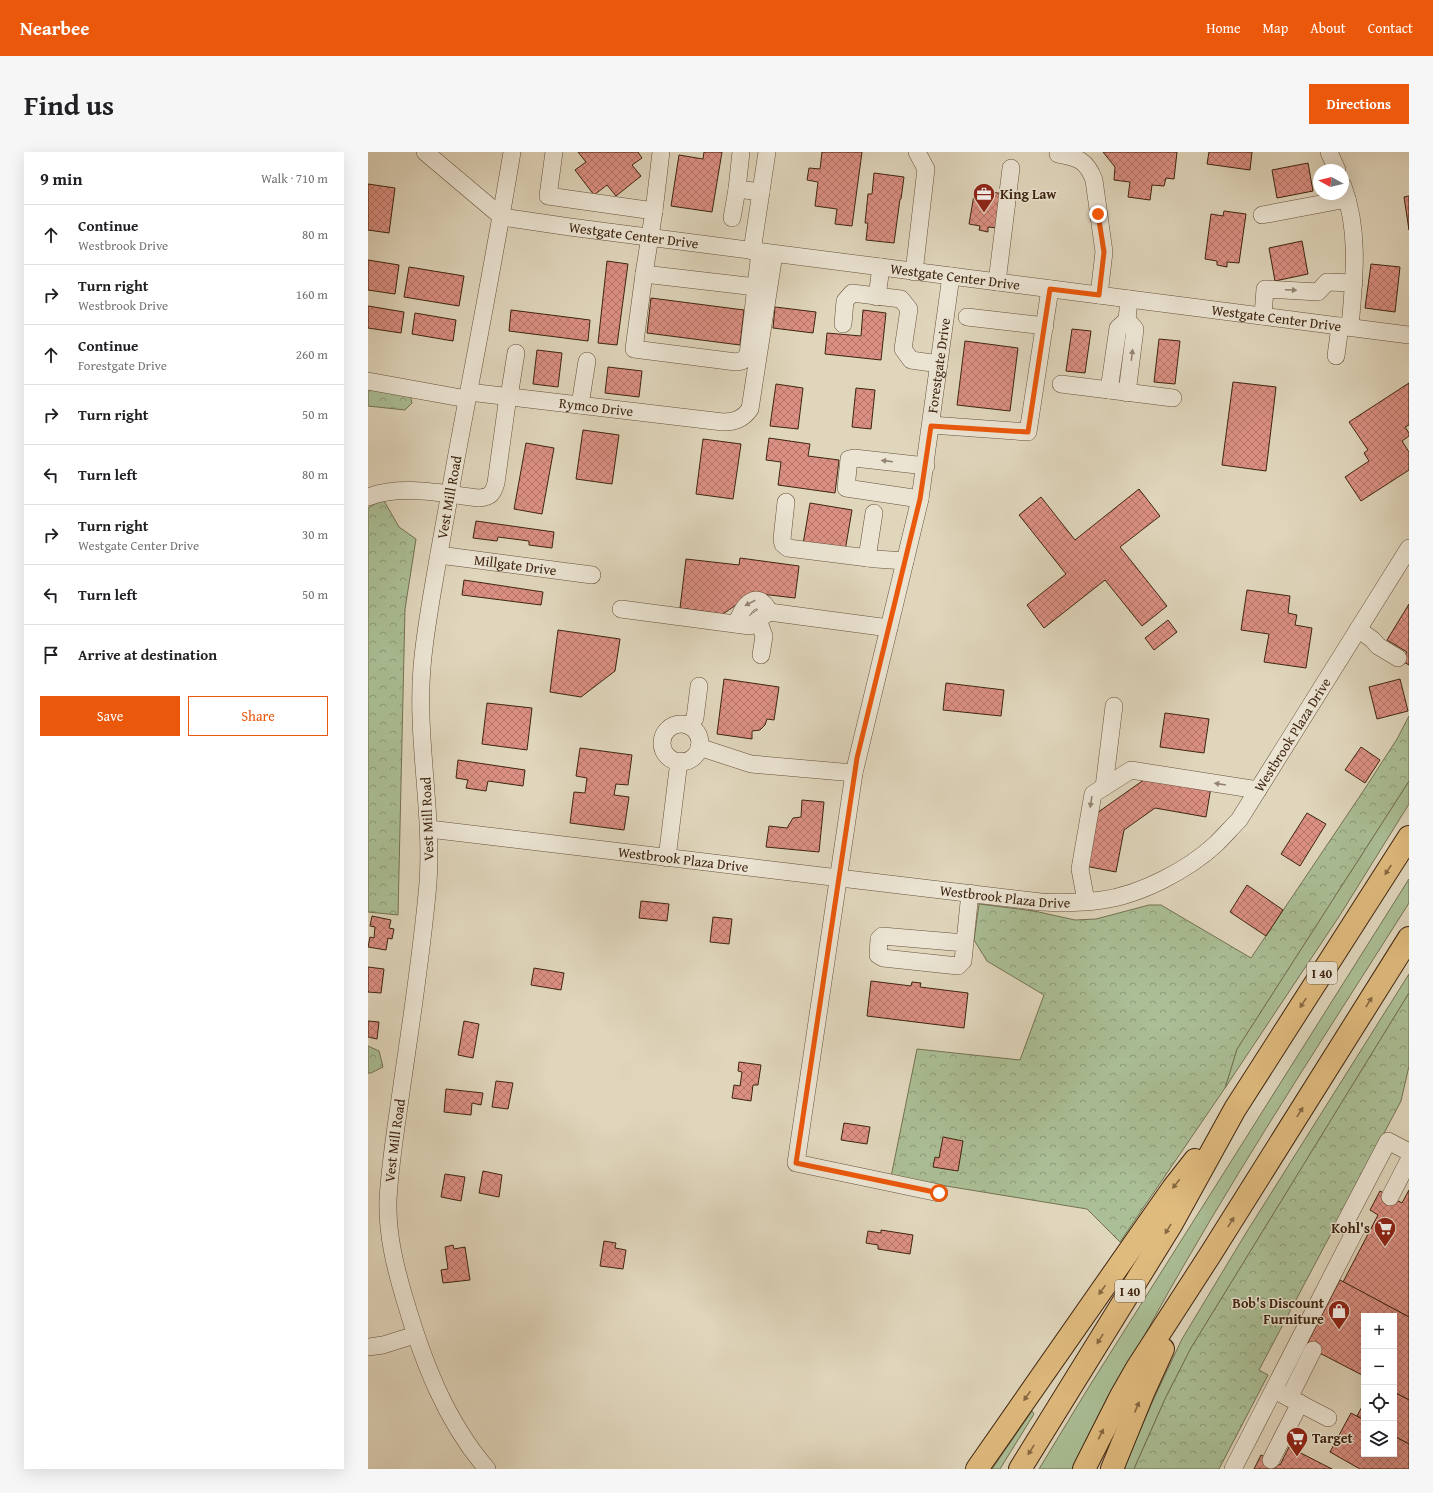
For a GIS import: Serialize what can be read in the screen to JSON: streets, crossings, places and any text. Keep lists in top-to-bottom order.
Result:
{
  "streets": {
    "highway": ["I 40"],
    "street": [
      "Westgate Center Drive",
      "Forestgate Drive",
      "Rymco Drive",
      "Vest Mill Road",
      "Millgate Drive",
      "Westbrook Plaza Drive"
    ]
  },
  "crossings": [
    ["Westgate Center Drive", "Forestgate Drive"],
    ["Westgate Center Drive", "Rymco Drive"],
    ["Westgate Center Drive", "Vest Mill Road"],
    ["Forestgate Drive", "Westbrook Plaza Drive"],
    ["Rymco Drive", "Vest Mill Road"],
    ["Vest Mill Road", "Millgate Drive"],
    ["Vest Mill Road", "Westbrook Plaza Drive"]
  ],
  "places": {
    "office": ["King Law"],
    "supermarket": ["Kohl's", "Target"],
    "shop": ["Bob's Discount Furniture"]
  },
  "north": "left",
  "page": {
    "header": "Nearbee",
    "nav": [
      "Home",
      "Map",
      "About",
      "Contact"
    ],
    "title": "Find us",
    "buttons": [
      "Directions",
      ["Save", "Share"]
    ],
    "heading": ["9 min", "Walk · 710 m"],
    "list": [
      ["Continue", "Westbrook Drive", "80 m"],
      ["Turn right", "Westbrook Drive", "160 m"],
      ["Continue", "Forestgate Drive", "260 m"],
      ["Turn right", "50 m"],
      ["Turn left", "80 m"],
      ["Turn right", "Westgate Center Drive", "30 m"],
      ["Turn left", "50 m"],
      "Arrive at destination"
    ],
    "map_buttons": ["+", "−"]
  }
}
